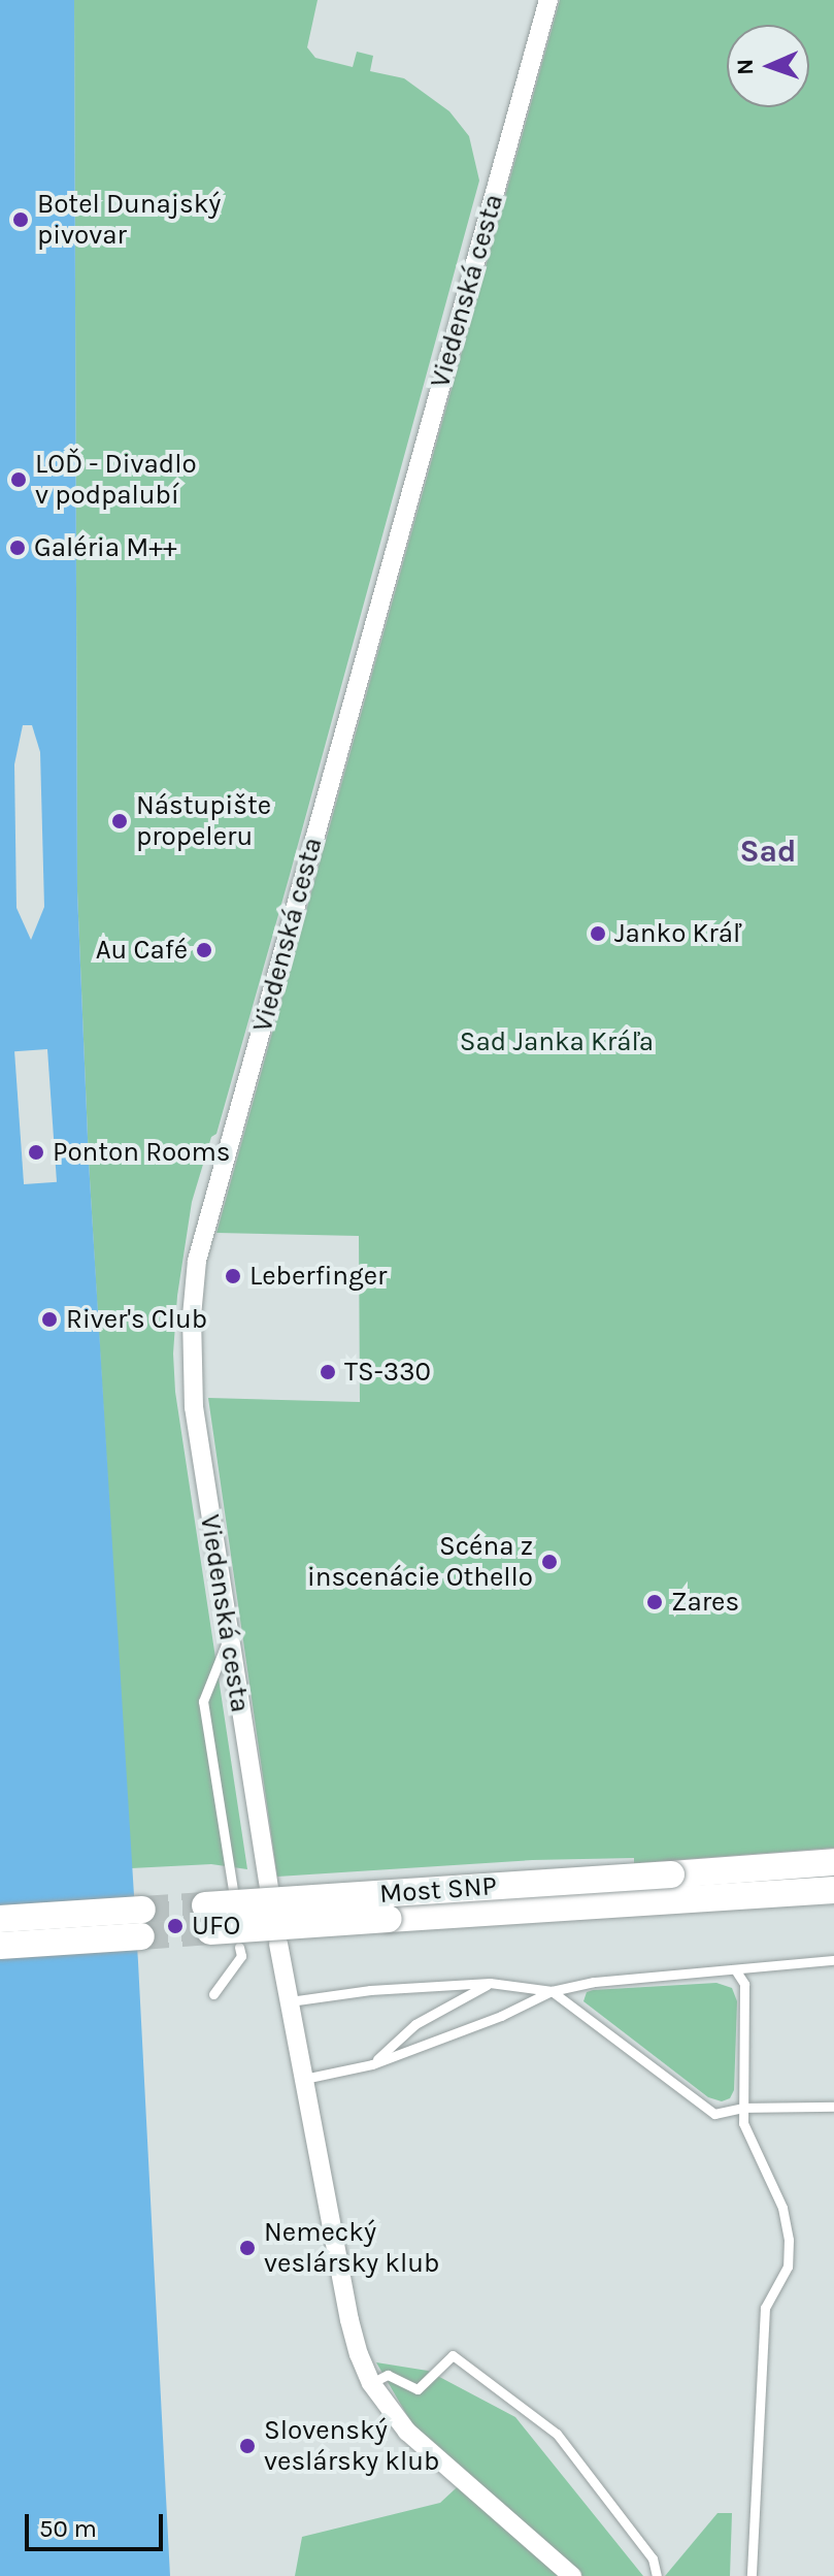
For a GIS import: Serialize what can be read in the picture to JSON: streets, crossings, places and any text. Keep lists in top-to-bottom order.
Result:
{
  "streets": {
    "main road": ["Most SNP"],
    "street": ["Viedenská cesta"]
  },
  "districts": ["Sad"],
  "parks": ["Sad Janka Kráľa"],
  "places": [
    "Botel Dunajský pivovar",
    "LOĎ - Divadlo v podpalubí",
    "Galéria M++",
    "Nástupište propeleru",
    "Janko Kráľ",
    "Au Café",
    "Ponton Rooms",
    "Leberfinger",
    "River's Club",
    "TS-330",
    "Scéna z inscenácie Othello",
    "Zares",
    "UFO",
    "Nemecký veslársky klub",
    "Slovenský veslársky klub"
  ],
  "scale_bar": "50 m",
  "north": "left"
}
